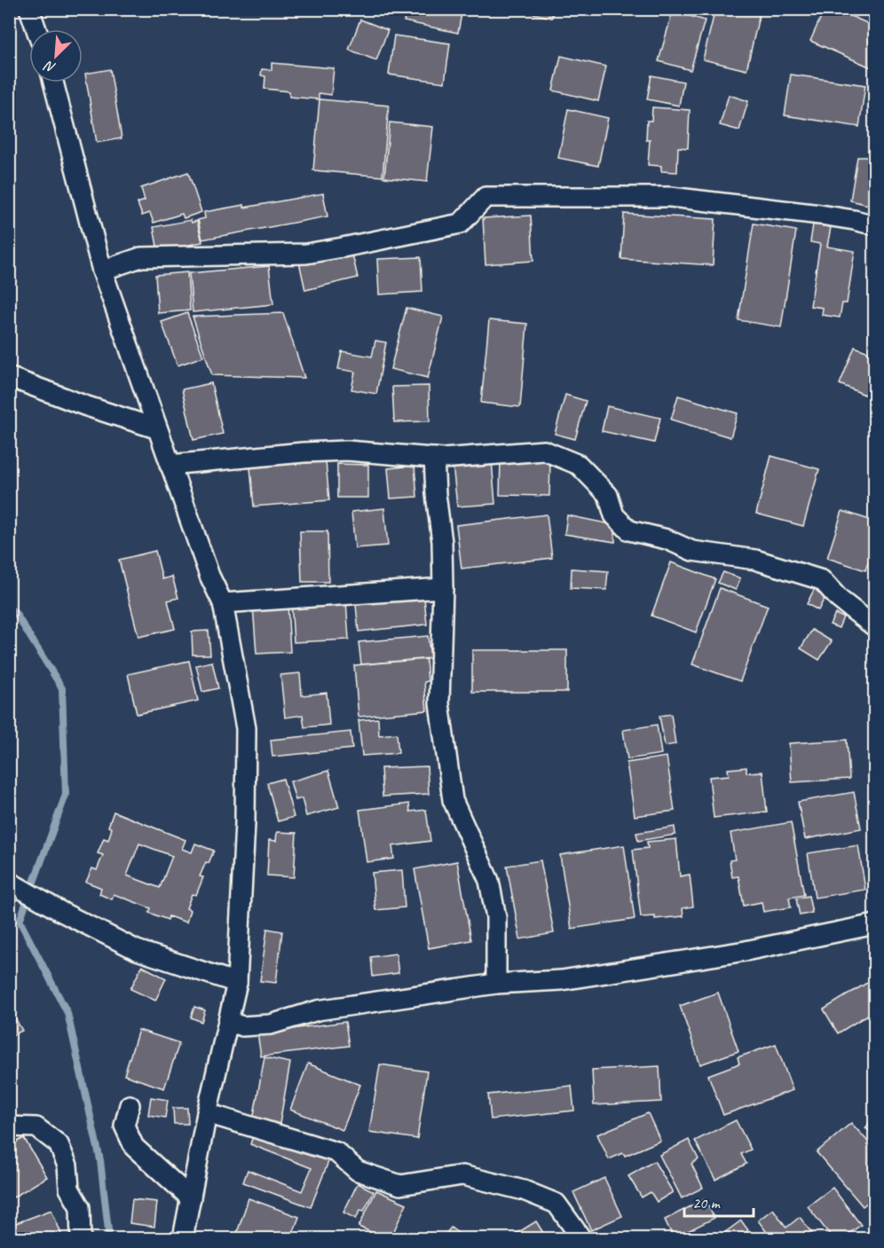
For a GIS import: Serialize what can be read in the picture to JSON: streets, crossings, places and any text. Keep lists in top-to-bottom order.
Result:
{
  "scale_bar": "20 m",
  "north": "bottom left"
}
